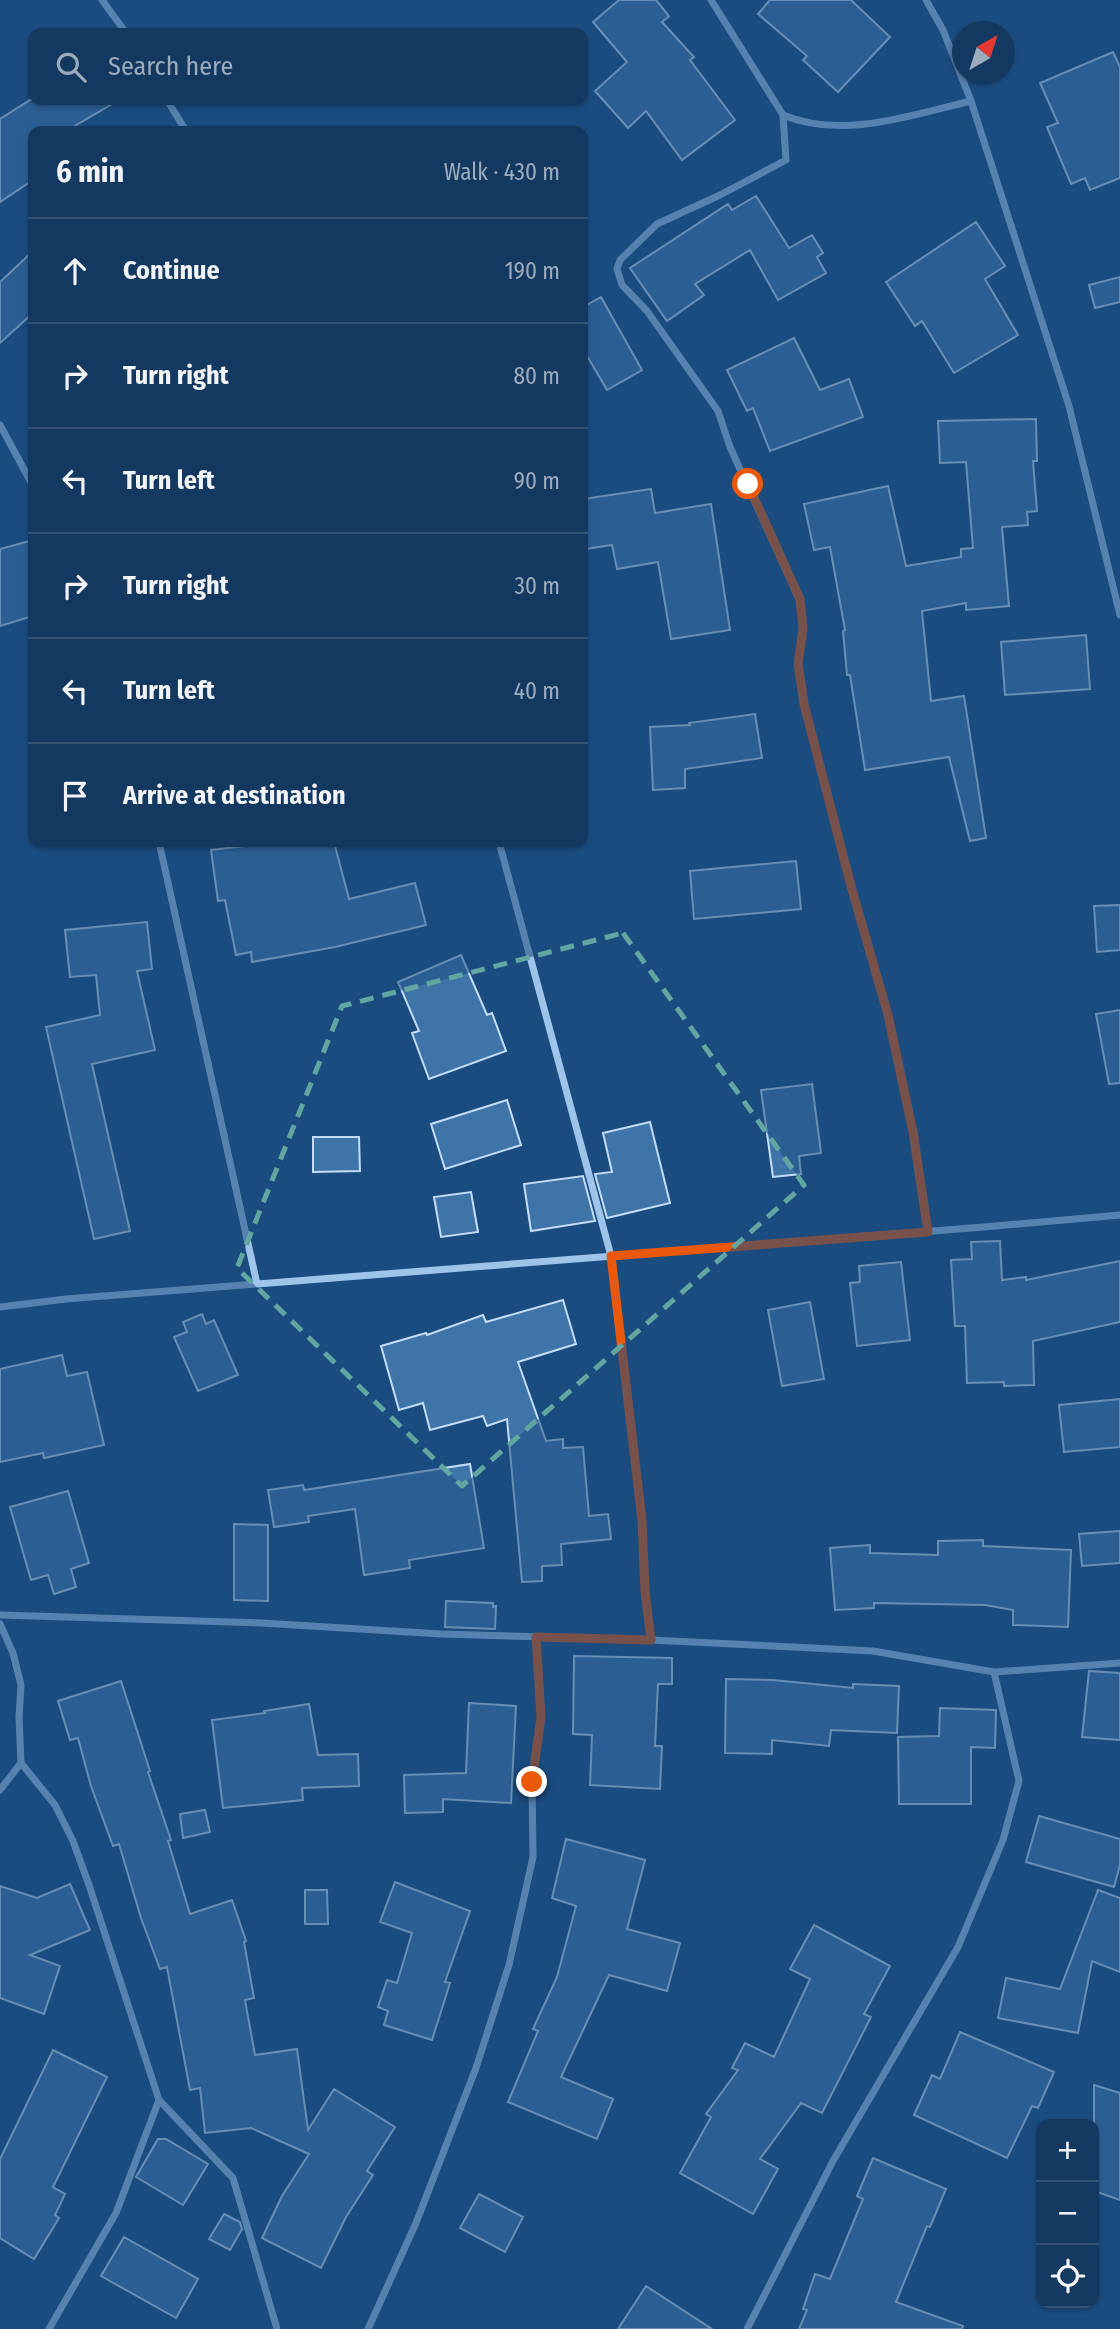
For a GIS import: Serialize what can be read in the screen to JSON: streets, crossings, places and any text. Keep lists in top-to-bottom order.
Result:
{
  "north": "top right",
  "page": {
    "search": "Search here",
    "heading": ["6 min", "Walk · 430 m"],
    "list": [
      ["Continue", "190 m"],
      ["Turn right", "80 m"],
      ["Turn left", "90 m"],
      ["Turn right", "30 m"],
      ["Turn left", "40 m"],
      "Arrive at destination"
    ],
    "map_buttons": ["+", "−"]
  }
}
